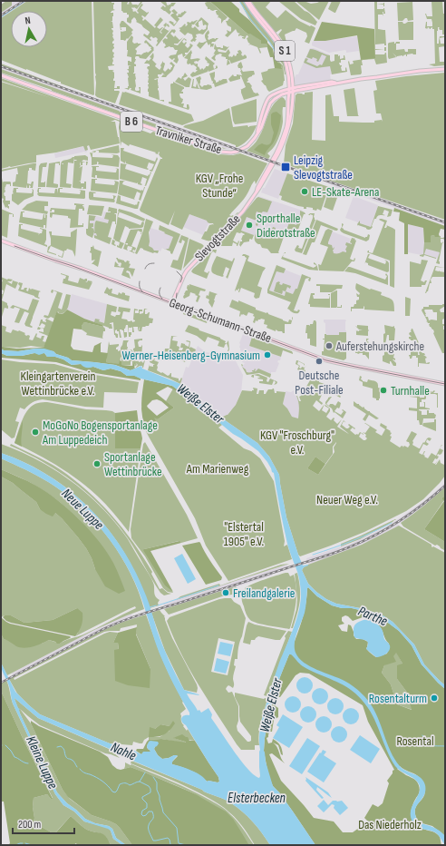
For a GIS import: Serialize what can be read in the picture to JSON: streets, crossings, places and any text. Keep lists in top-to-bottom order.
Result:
{
  "streets": {
    "main road": [
      "S 1",
      "B 6",
      "Travniker Straße",
      "Slevogtstraße",
      "Georg-Schumann-Straße"
    ]
  },
  "crossings": [
    ["S 1", "B 6"],
    ["S 1", "Travniker Straße"],
    ["S 1", "Slevogtstraße"],
    ["B 6", "Travniker Straße"],
    ["B 6", "Slevogtstraße"],
    ["Travniker Straße", "Slevogtstraße"],
    ["Slevogtstraße", "Georg-Schumann-Straße"]
  ],
  "water": [
    "Weiße Elster",
    "Neue Luppe",
    "Parthe",
    "Nahle",
    "Kleine Luppe",
    "Elsterbecken"
  ],
  "parks": [
    "KGV „Frohe Stunde“",
    "Kleingartenverein Wettinbrücke e.V.",
    "KGV \"Froschburg\" e.V.",
    "Am Marienweg",
    "Neuer Weg e.V.",
    "\"Elstertal 1905\" e.V.",
    "Rosental",
    "Das Niederholz"
  ],
  "places": {
    "transit": ["Leipzig Slevogtstraße"],
    "other": [
      "LE-Skate-Arena",
      "Sporthalle Diderotstraße",
      "Auferstehungskirche",
      "Werner-Heisenberg-Gymnasium",
      "Deutsche Post-Filiale",
      "Turnhalle",
      "MoGoNo Bogensportanlage Am Luppedeich",
      "Sportanlage Wettinbrücke",
      "Freilandgalerie",
      "Rosentalturm"
    ]
  },
  "scale_bar": "200 m",
  "north": "top"
}
